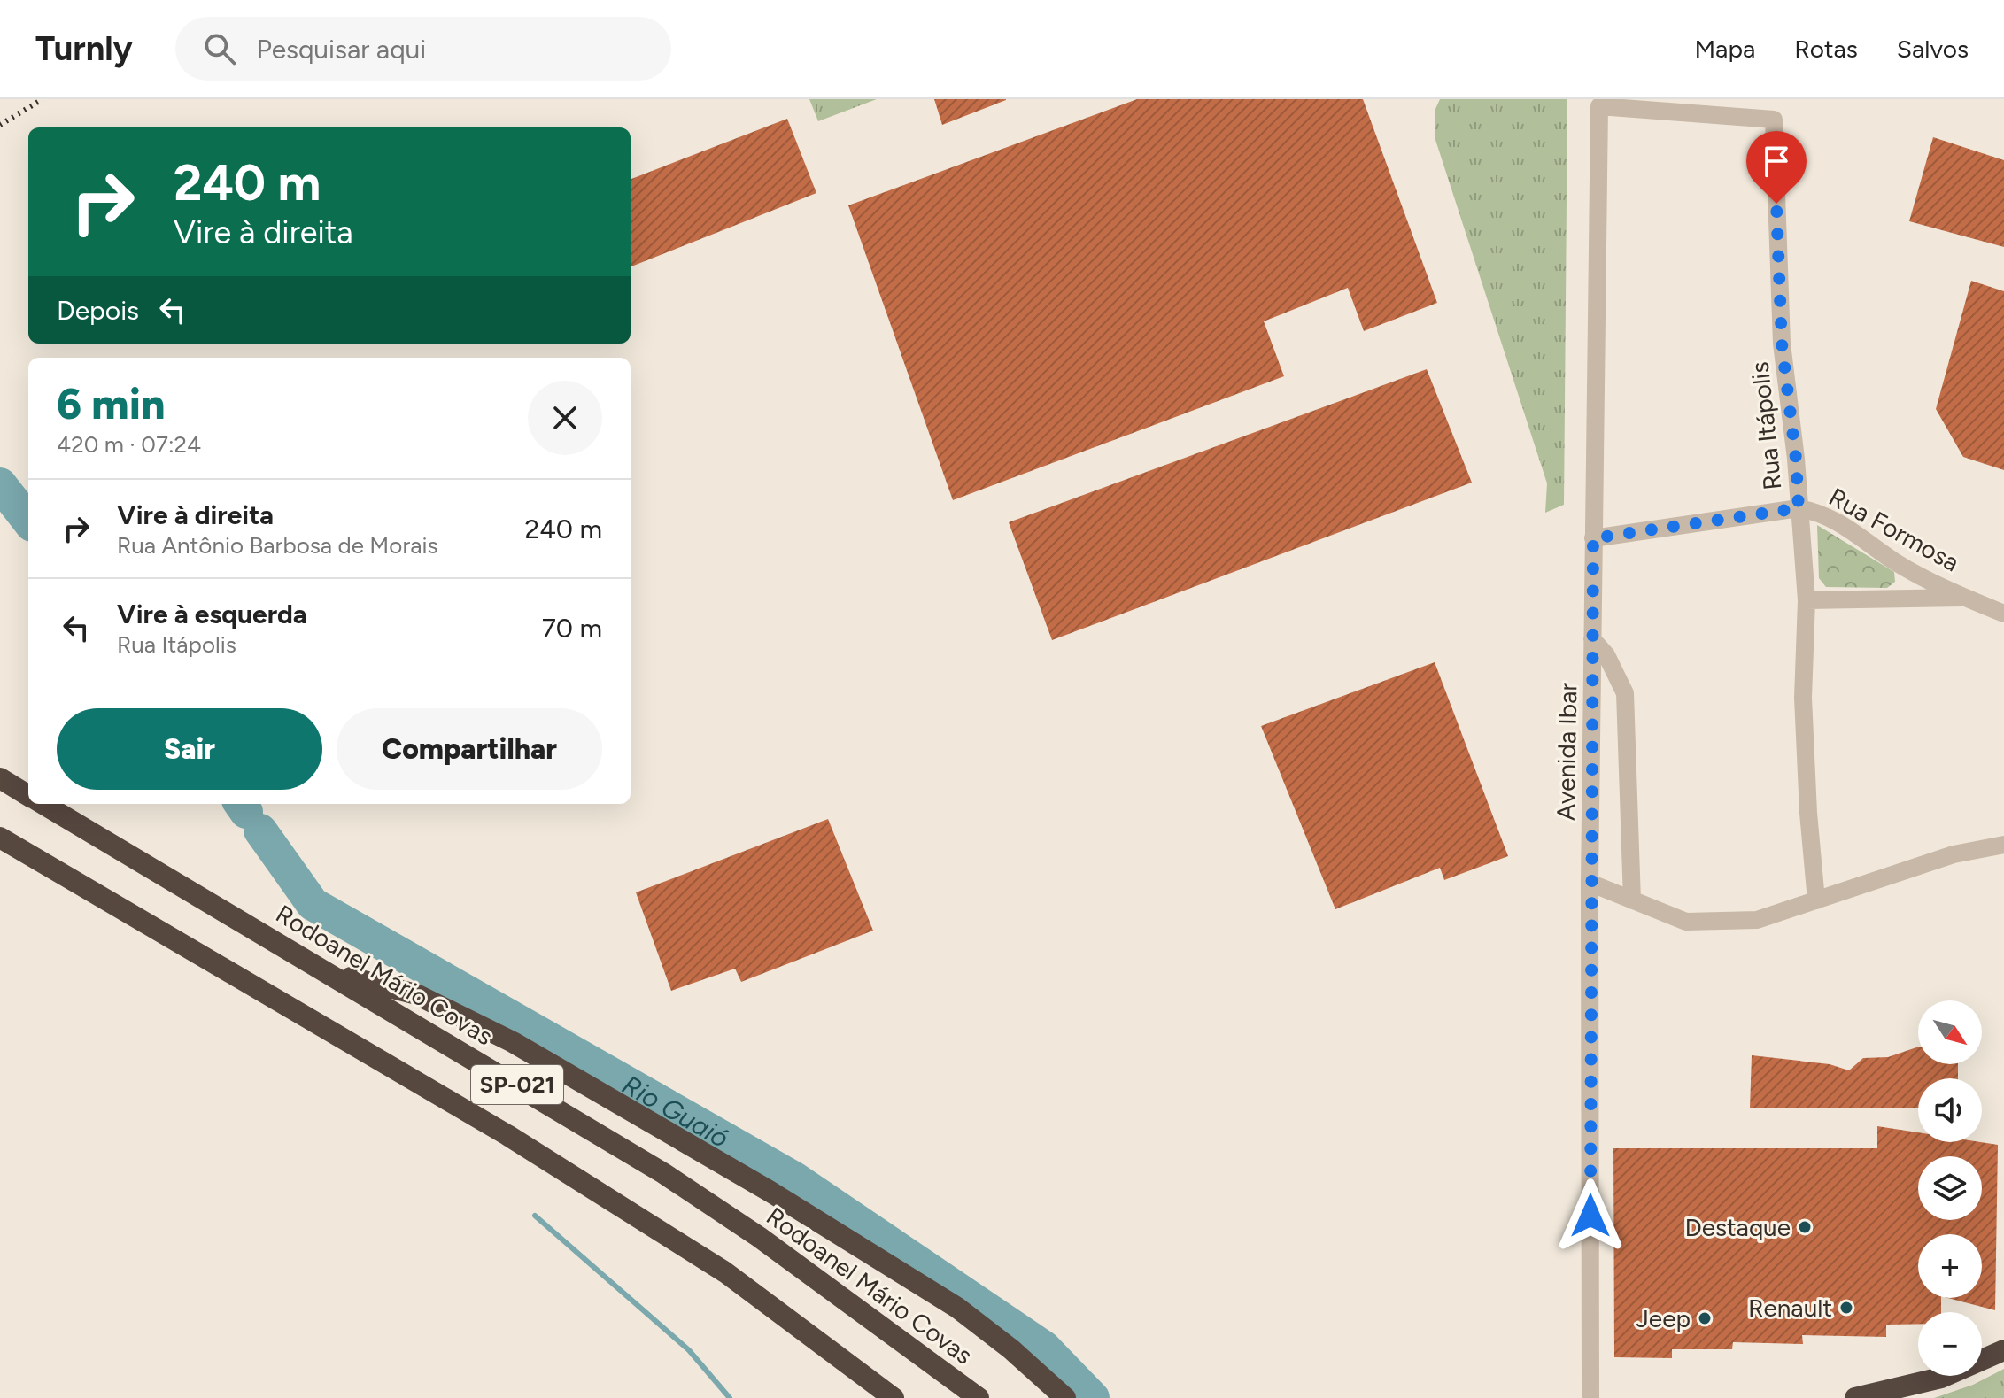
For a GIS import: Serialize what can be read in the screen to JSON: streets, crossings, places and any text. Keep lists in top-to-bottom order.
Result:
{
  "streets": {
    "highway": ["Rodoanel Mário Covas", "SP-021"],
    "street": ["Rua Itápolis", "Rua Formosa", "Avenida Ibar"]
  },
  "crossings": [
    ["Rua Itápolis", "Rua Formosa"],
    ["Rua Itápolis", "Avenida Ibar"]
  ],
  "water": ["Rio Guaió"],
  "places": ["Destaque", "Renault", "Jeep"],
  "north": "bottom right",
  "page": {
    "header": "Turnly",
    "search": "Pesquisar aqui",
    "nav": ["Mapa", "Rotas", "Salvos"],
    "turn": ["240 m", "Vire à direita"],
    "then": "Depois",
    "heading": ["6 min", "420 m · 07:24"],
    "list": [
      {
        "name": "Vire à direita",
        "note": "Rua Antônio Barbosa de Morais",
        "value": "240 m"
      },
      {
        "name": "Vire à esquerda",
        "note": "Rua Itápolis",
        "value": "70 m"
      }
    ],
    "buttons": ["Sair", "Compartilhar"],
    "map_buttons": ["+", "−"]
  }
}
